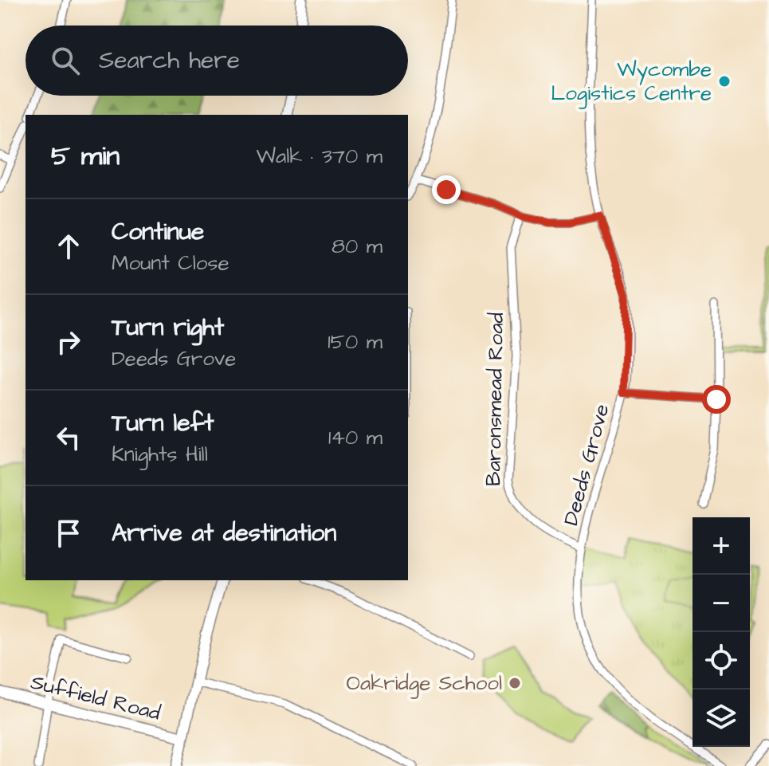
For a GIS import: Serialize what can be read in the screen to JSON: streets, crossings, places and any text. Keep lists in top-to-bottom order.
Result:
{
  "streets": {
    "street": ["Baronsmead Road", "Deeds Grove", "Suffield Road"]
  },
  "crossings": [
    ["Baronsmead Road", "Deeds Grove"]
  ],
  "places": ["Wycombe Logistics Centre", "Oakridge School"],
  "page": {
    "search": "Search here",
    "heading": ["5 min", "Walk · 370 m"],
    "list": [
      ["Continue", "Mount Close", "80 m"],
      ["Turn right", "Deeds Grove", "150 m"],
      ["Turn left", "Knights Hill", "140 m"],
      "Arrive at destination"
    ],
    "map_buttons": ["+", "−"]
  }
}
